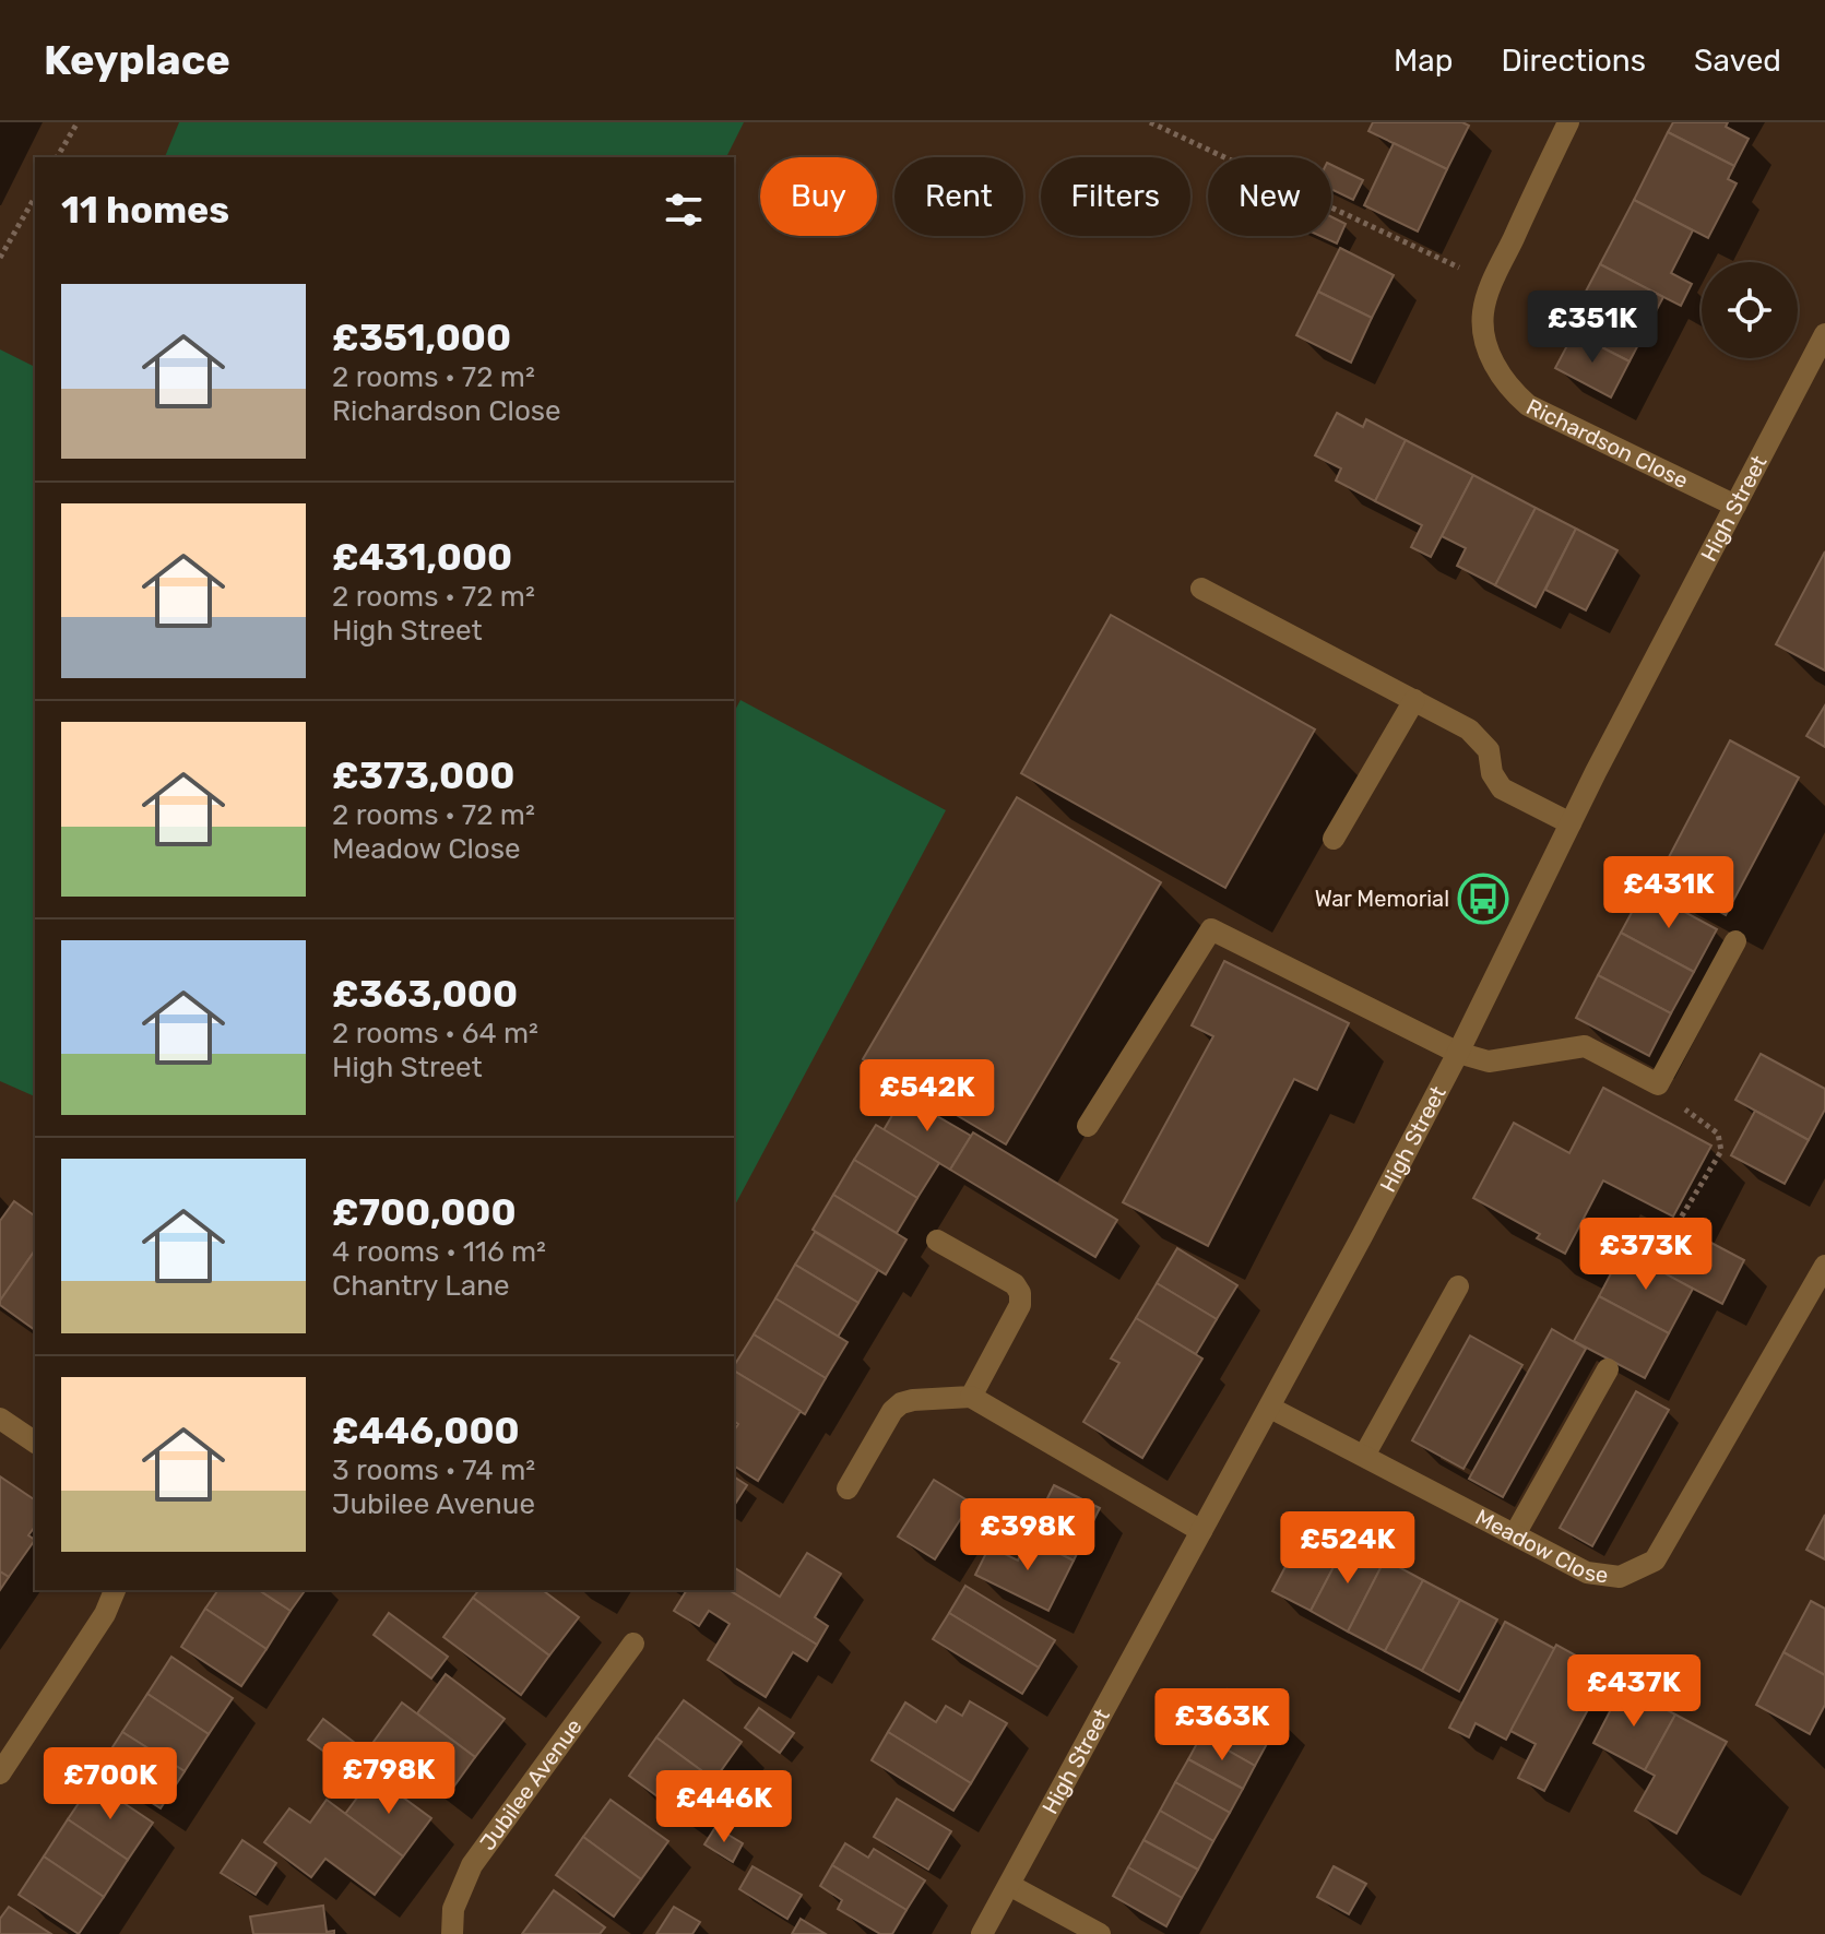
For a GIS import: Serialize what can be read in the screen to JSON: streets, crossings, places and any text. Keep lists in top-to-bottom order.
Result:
{
  "streets": {
    "street": [
      "Richardson Close",
      "High Street",
      "Meadow Close",
      "Jubilee Avenue"
    ]
  },
  "crossings": [
    ["Richardson Close", "High Street"],
    ["High Street", "Meadow Close"]
  ],
  "places": {
    "bus stop": ["War Memorial"]
  },
  "page": {
    "header": "Keyplace",
    "nav": ["Map", "Directions", "Saved"],
    "chip": [
      "Buy",
      "Rent",
      "Filters",
      "New"
    ],
    "heading": "11 homes",
    "list": [
      {
        "name": "£351,000",
        "note": "2 rooms · 72 m² · Richardson Close"
      },
      {
        "name": "£431,000",
        "note": "2 rooms · 72 m² · High Street"
      },
      {
        "name": "£373,000",
        "note": "2 rooms · 72 m² · Meadow Close"
      },
      {
        "name": "£363,000",
        "note": "2 rooms · 64 m² · High Street"
      },
      {
        "name": "£700,000",
        "note": "4 rooms · 116 m² · Chantry Lane"
      },
      {
        "name": "£446,000",
        "note": "3 rooms · 74 m² · Jubilee Avenue"
      }
    ],
    "price": [
      "£351K",
      "£431K",
      "£542K",
      "£373K",
      "£398K",
      "£524K",
      "£437K",
      "£363K",
      "£798K",
      "£700K",
      "£446K"
    ]
  }
}
